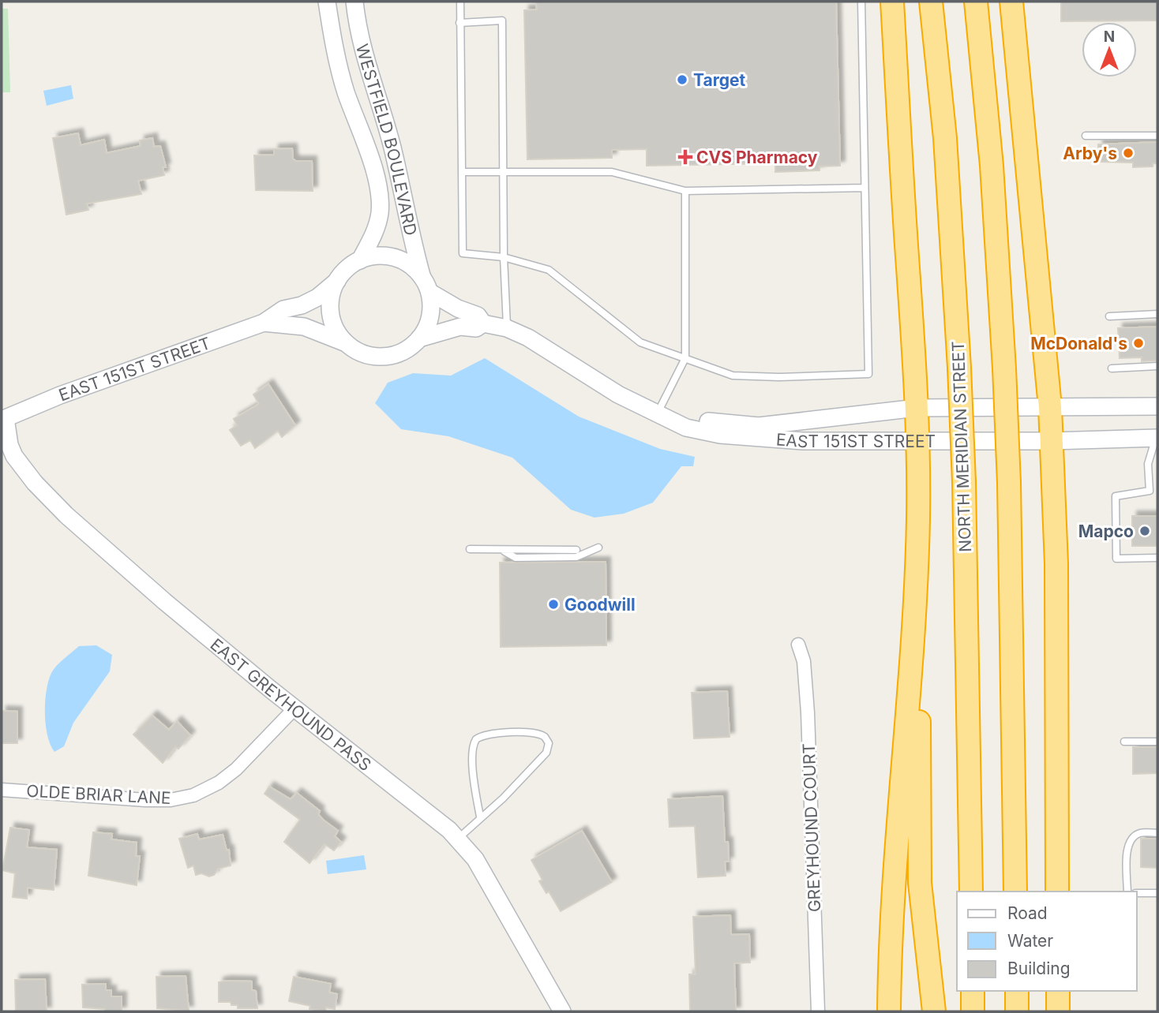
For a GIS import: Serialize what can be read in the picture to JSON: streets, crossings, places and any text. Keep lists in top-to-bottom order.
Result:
{
  "streets": {
    "highway": ["NORTH MERIDIAN STREET"],
    "street": [
      "WESTFIELD BOULEVARD",
      "EAST 151ST STREET",
      "EAST GREYHOUND PASS",
      "OLDE BRIAR LANE",
      "GREYHOUND COURT"
    ]
  },
  "crossings": [
    ["WESTFIELD BOULEVARD", "EAST 151ST STREET"],
    ["EAST 151ST STREET", "EAST GREYHOUND PASS"],
    ["EAST GREYHOUND PASS", "OLDE BRIAR LANE"]
  ],
  "places": {
    "other": [
      "Target",
      "Arby's",
      "McDonald's",
      "Mapco",
      "Goodwill"
    ],
    "health": ["CVS Pharmacy"]
  },
  "legend": ["Road", "Water", "Building"],
  "north": "top"
}
